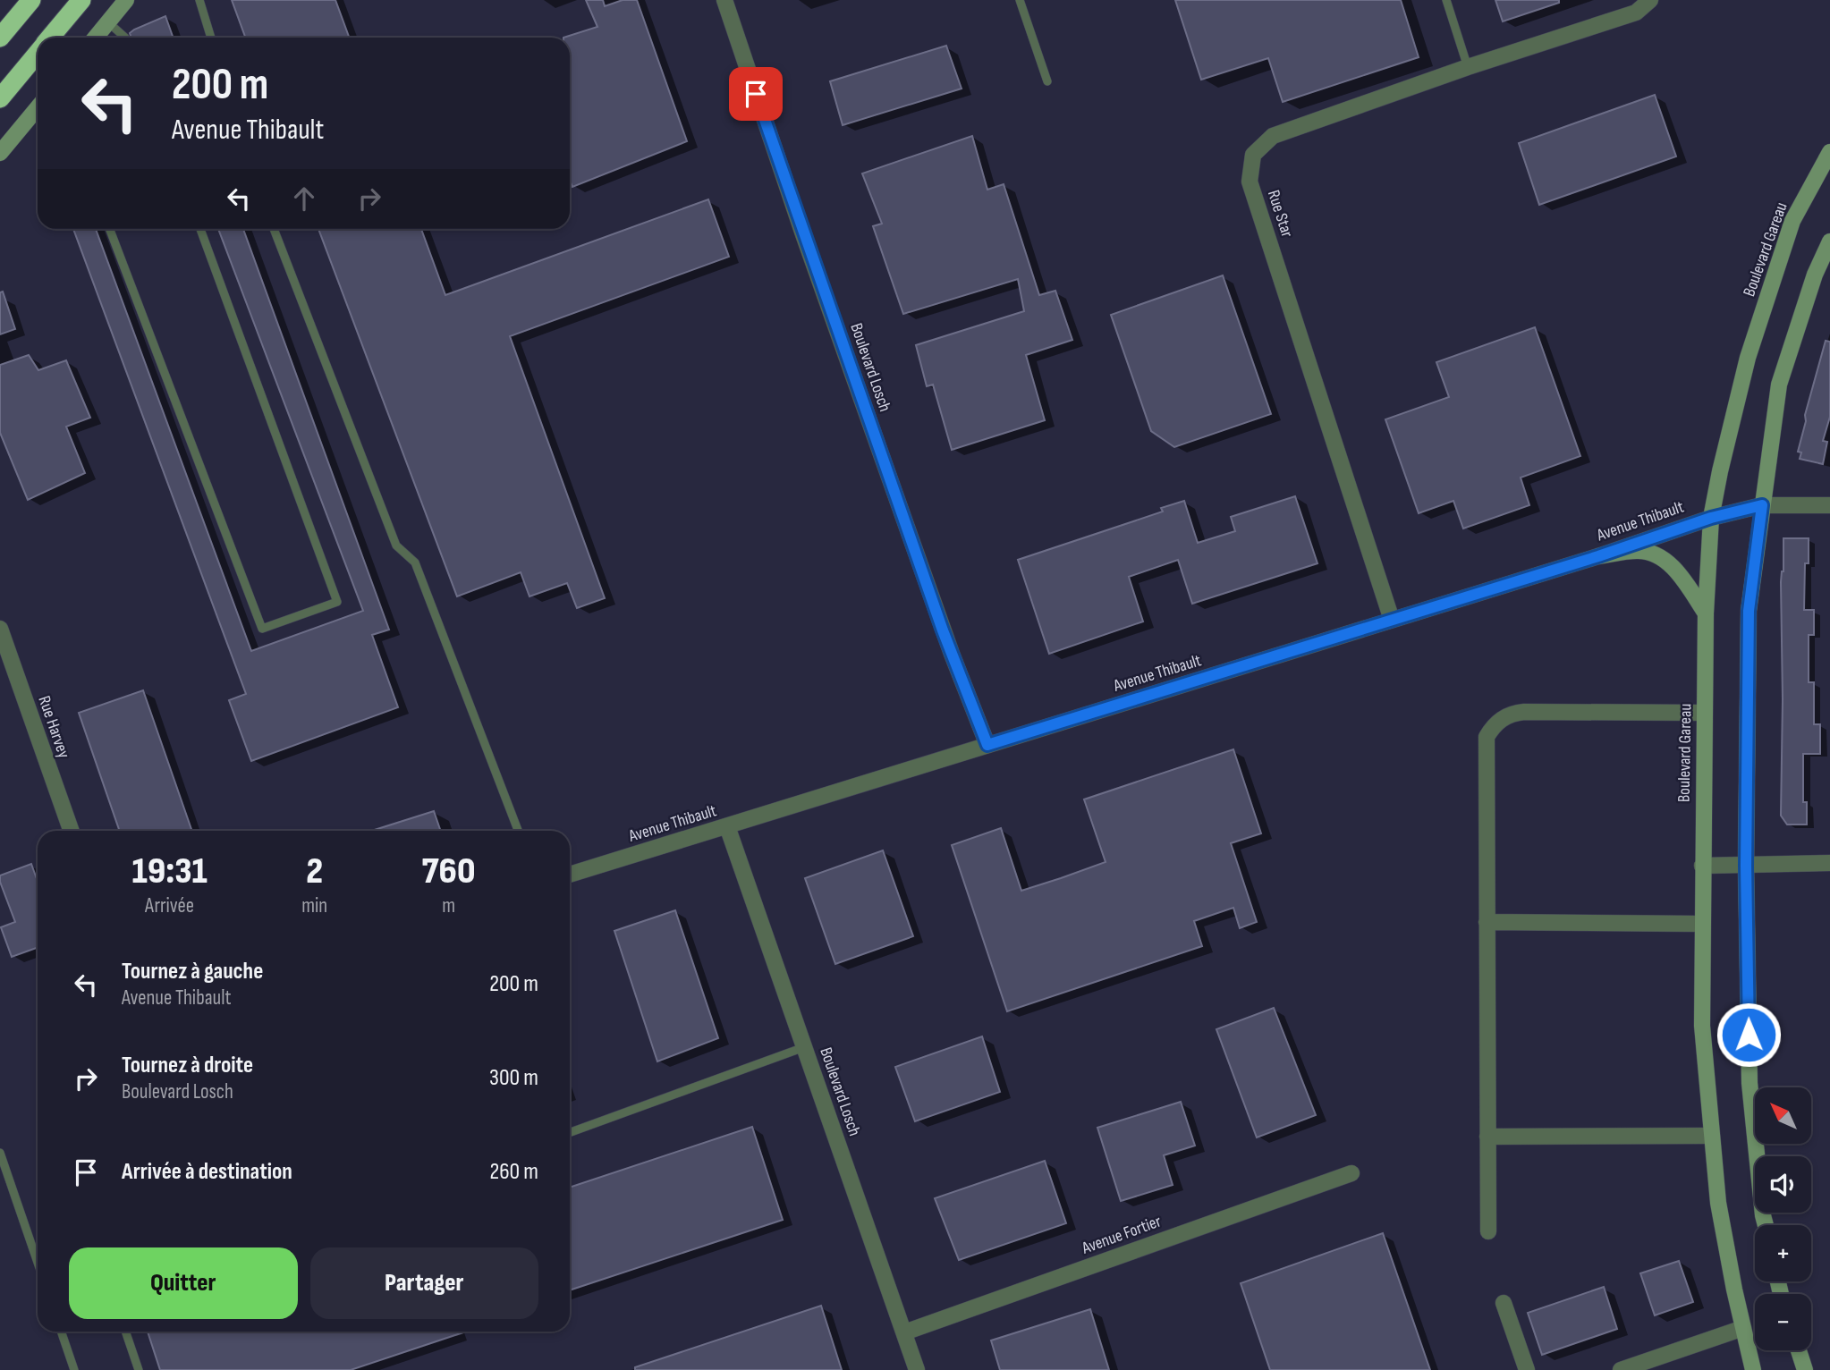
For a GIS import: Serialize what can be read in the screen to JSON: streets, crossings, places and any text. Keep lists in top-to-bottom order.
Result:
{
  "streets": {
    "street": [
      "Rue Star",
      "Boulevard Gareau",
      "Boulevard Losch",
      "Avenue Thibault",
      "Rue Harvey",
      "Avenue Fortier"
    ]
  },
  "crossings": [
    ["Rue Star", "Avenue Thibault"],
    ["Boulevard Gareau", "Avenue Thibault"],
    ["Boulevard Losch", "Avenue Thibault"],
    ["Boulevard Losch", "Avenue Fortier"]
  ],
  "north": "top left",
  "page": {
    "turn": ["200 m", "Avenue Thibault"],
    "eta": [
      "19:31",
      "Arrivée",
      "2",
      "min",
      "760",
      "m"
    ],
    "list": [
      {
        "name": "Tournez à gauche",
        "note": "Avenue Thibault",
        "value": "200 m"
      },
      {
        "name": "Tournez à droite",
        "note": "Boulevard Losch",
        "value": "300 m"
      },
      {
        "name": "Arrivée à destination",
        "value": "260 m"
      }
    ],
    "map_buttons": ["+", "−"],
    "buttons": ["Quitter", "Partager"]
  }
}
